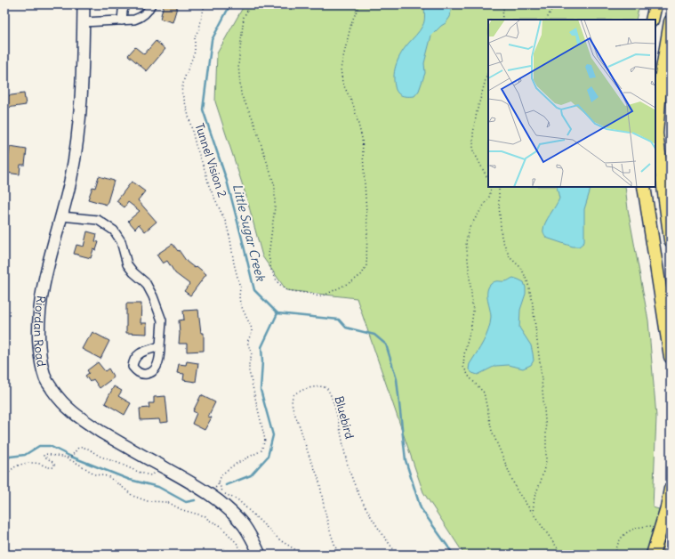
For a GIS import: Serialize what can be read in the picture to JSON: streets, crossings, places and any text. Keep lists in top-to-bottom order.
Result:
{
  "streets": {
    "street": ["Riordan Road"],
    "path": ["Tunnel Vision 2", "Bluebird"]
  },
  "water": ["Little Sugar Creek"]
}
